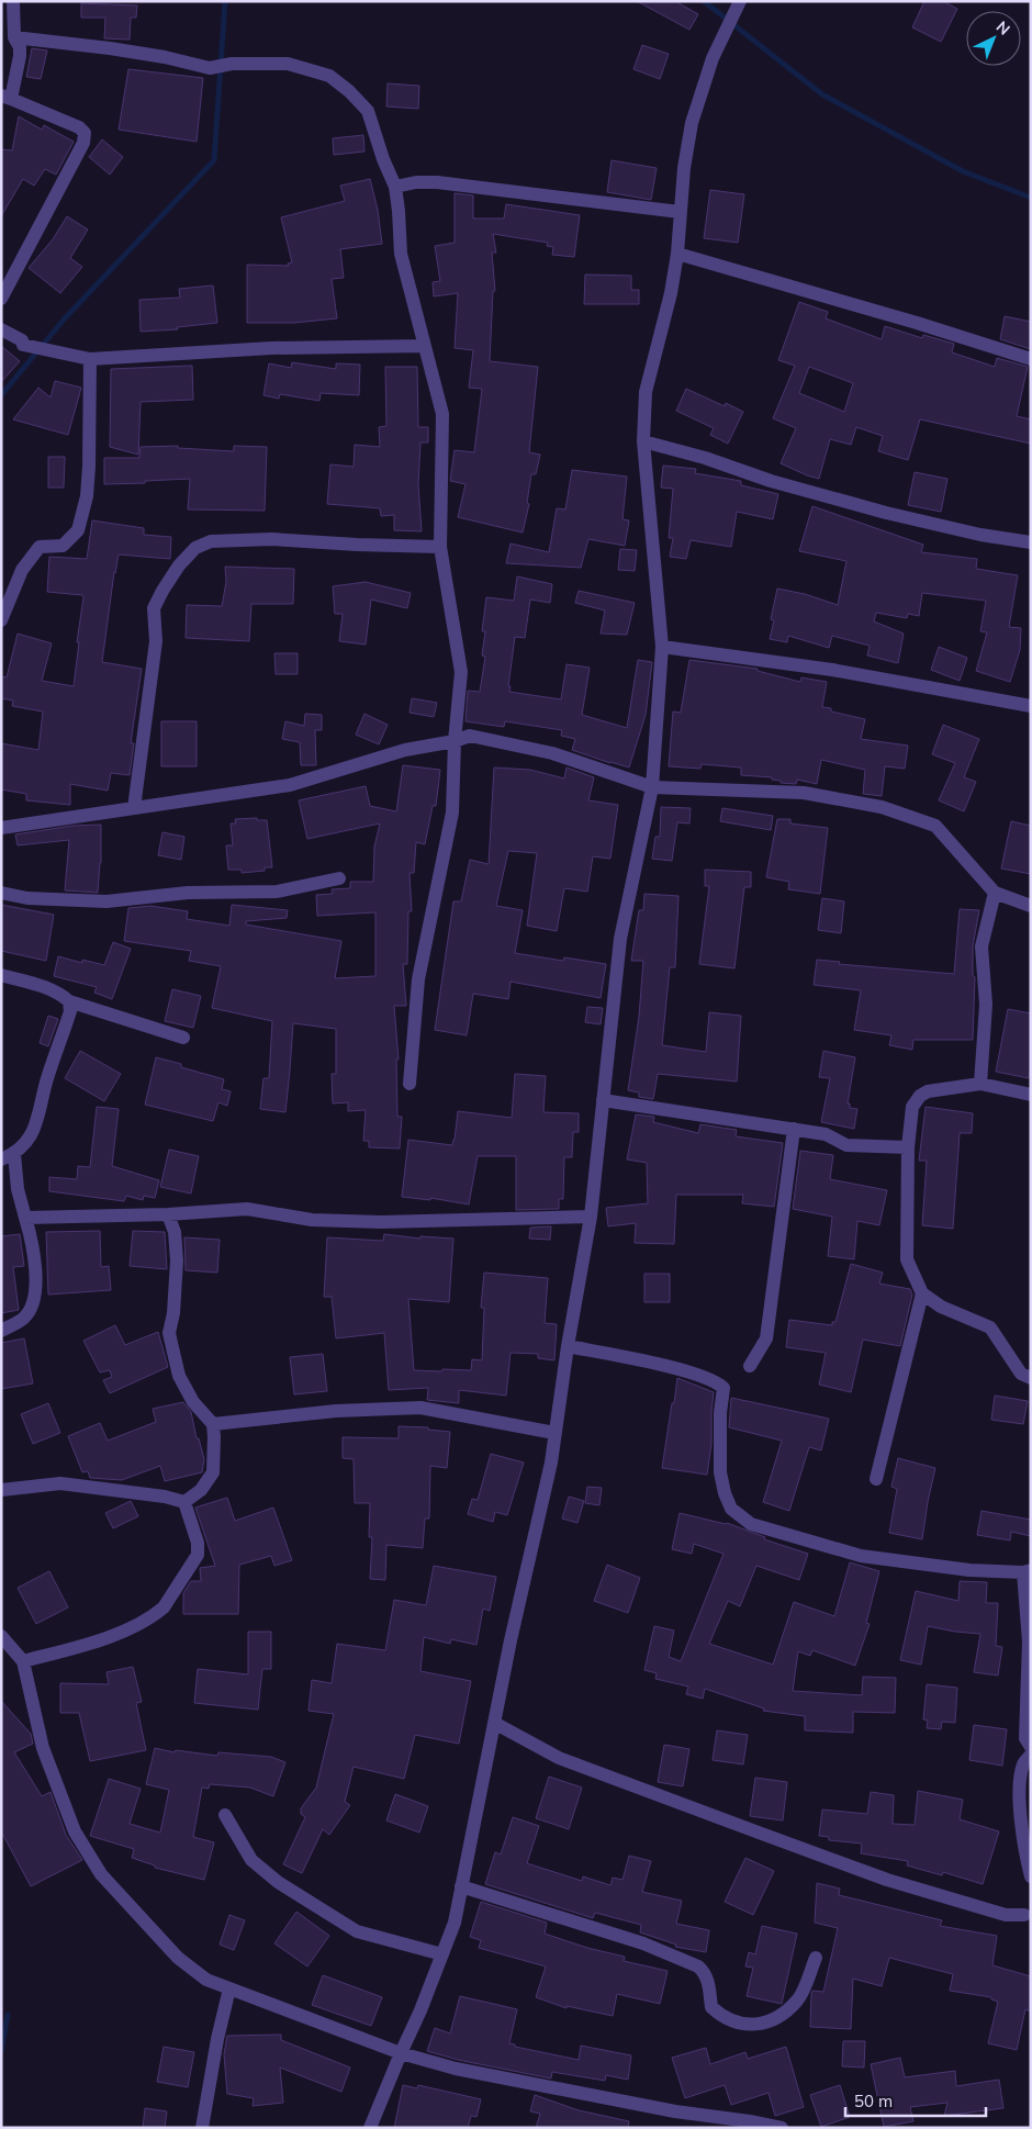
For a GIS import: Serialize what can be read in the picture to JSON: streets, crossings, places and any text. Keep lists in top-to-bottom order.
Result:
{
  "scale_bar": "50 m",
  "north": "top right"
}
